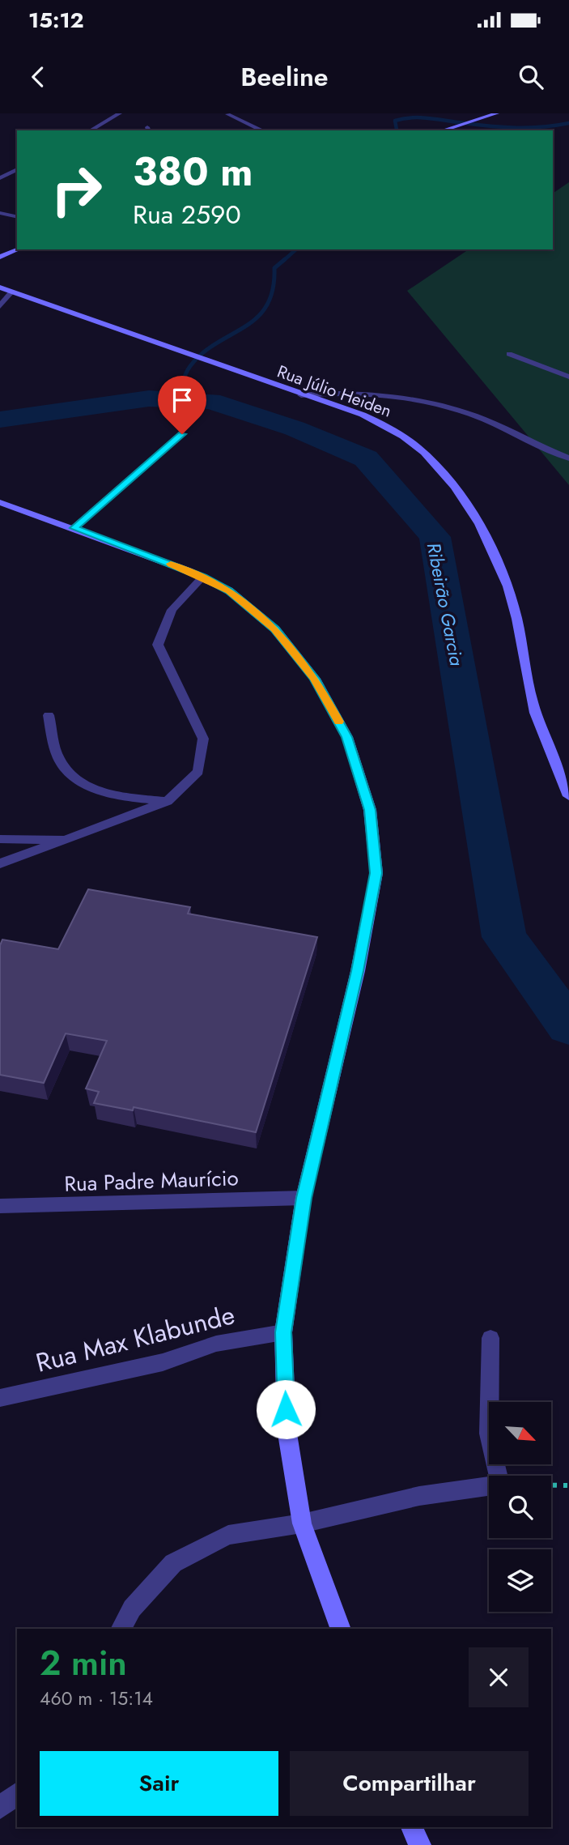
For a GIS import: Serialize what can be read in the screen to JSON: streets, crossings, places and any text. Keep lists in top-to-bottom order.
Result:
{
  "streets": {
    "street": ["Rua Júlio Heiden", "Rua Padre Maurício", "Rua Max Klabunde"]
  },
  "water": ["Ribeirão Garcia"],
  "north": "bottom right",
  "page": {
    "status": "15:12",
    "header": "Beeline",
    "turn": ["380 m", "Rua 2590"],
    "heading": ["2 min", "460 m · 15:14"],
    "buttons": ["Sair", "Compartilhar"]
  }
}
